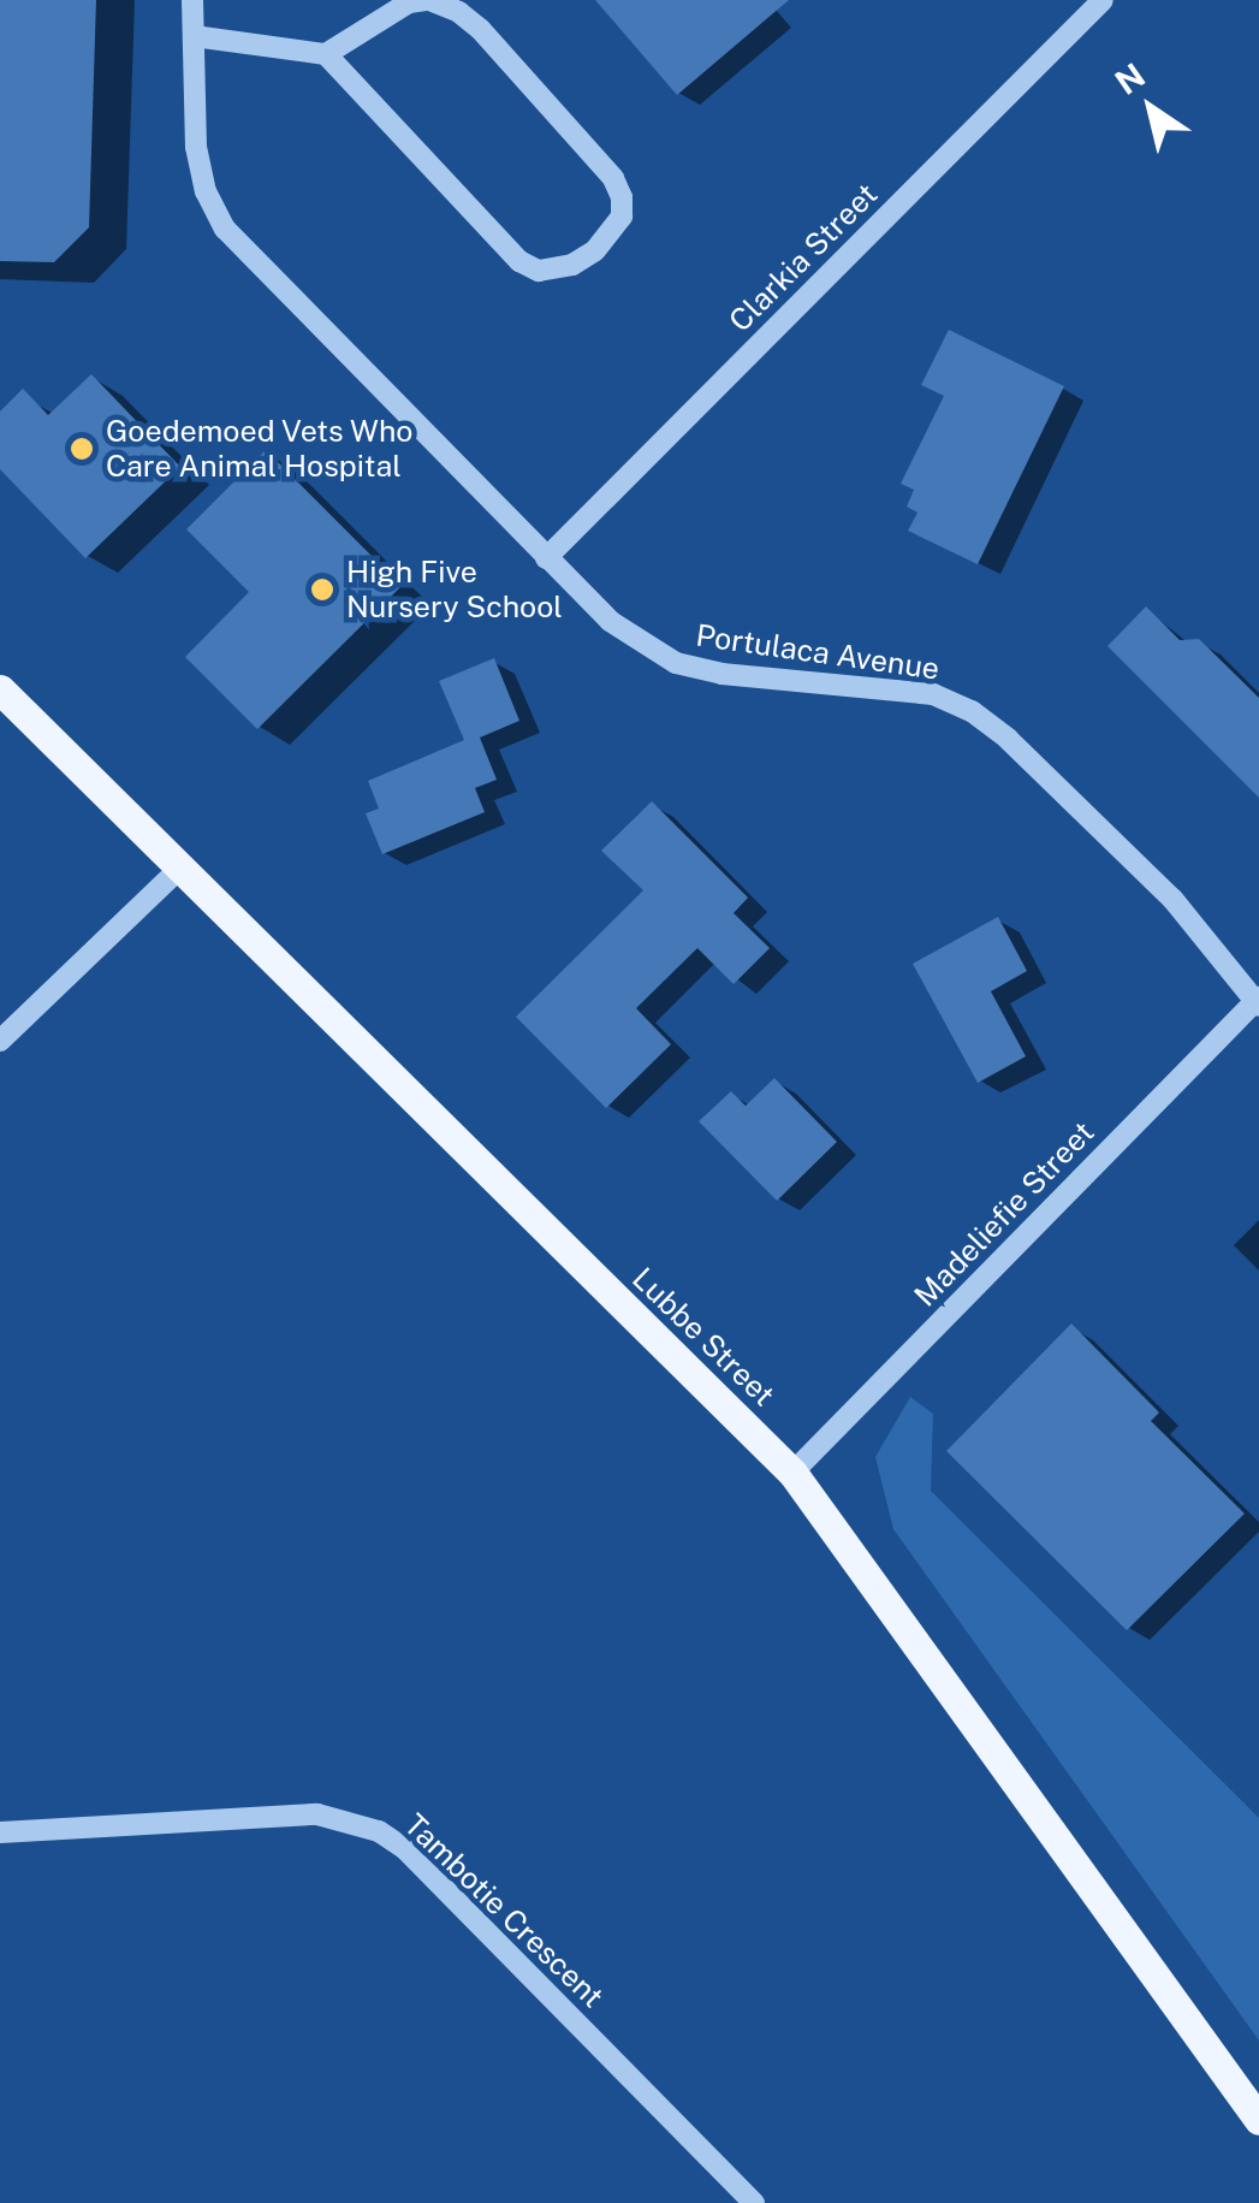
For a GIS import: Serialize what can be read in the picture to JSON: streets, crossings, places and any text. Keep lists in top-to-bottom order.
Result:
{
  "streets": {
    "main road": ["Lubbe Street"],
    "street": [
      "Clarkia Street",
      "Portulaca Avenue",
      "Madeliefie Street",
      "Tambotie Crescent"
    ]
  },
  "crossings": [
    ["Clarkia Street", "Portulaca Avenue"],
    ["Portulaca Avenue", "Madeliefie Street"],
    ["Madeliefie Street", "Lubbe Street"]
  ],
  "places": ["Goedemoed Vets Who Care Animal Hospital", "High Five Nursery School"],
  "north": "top left"
}
